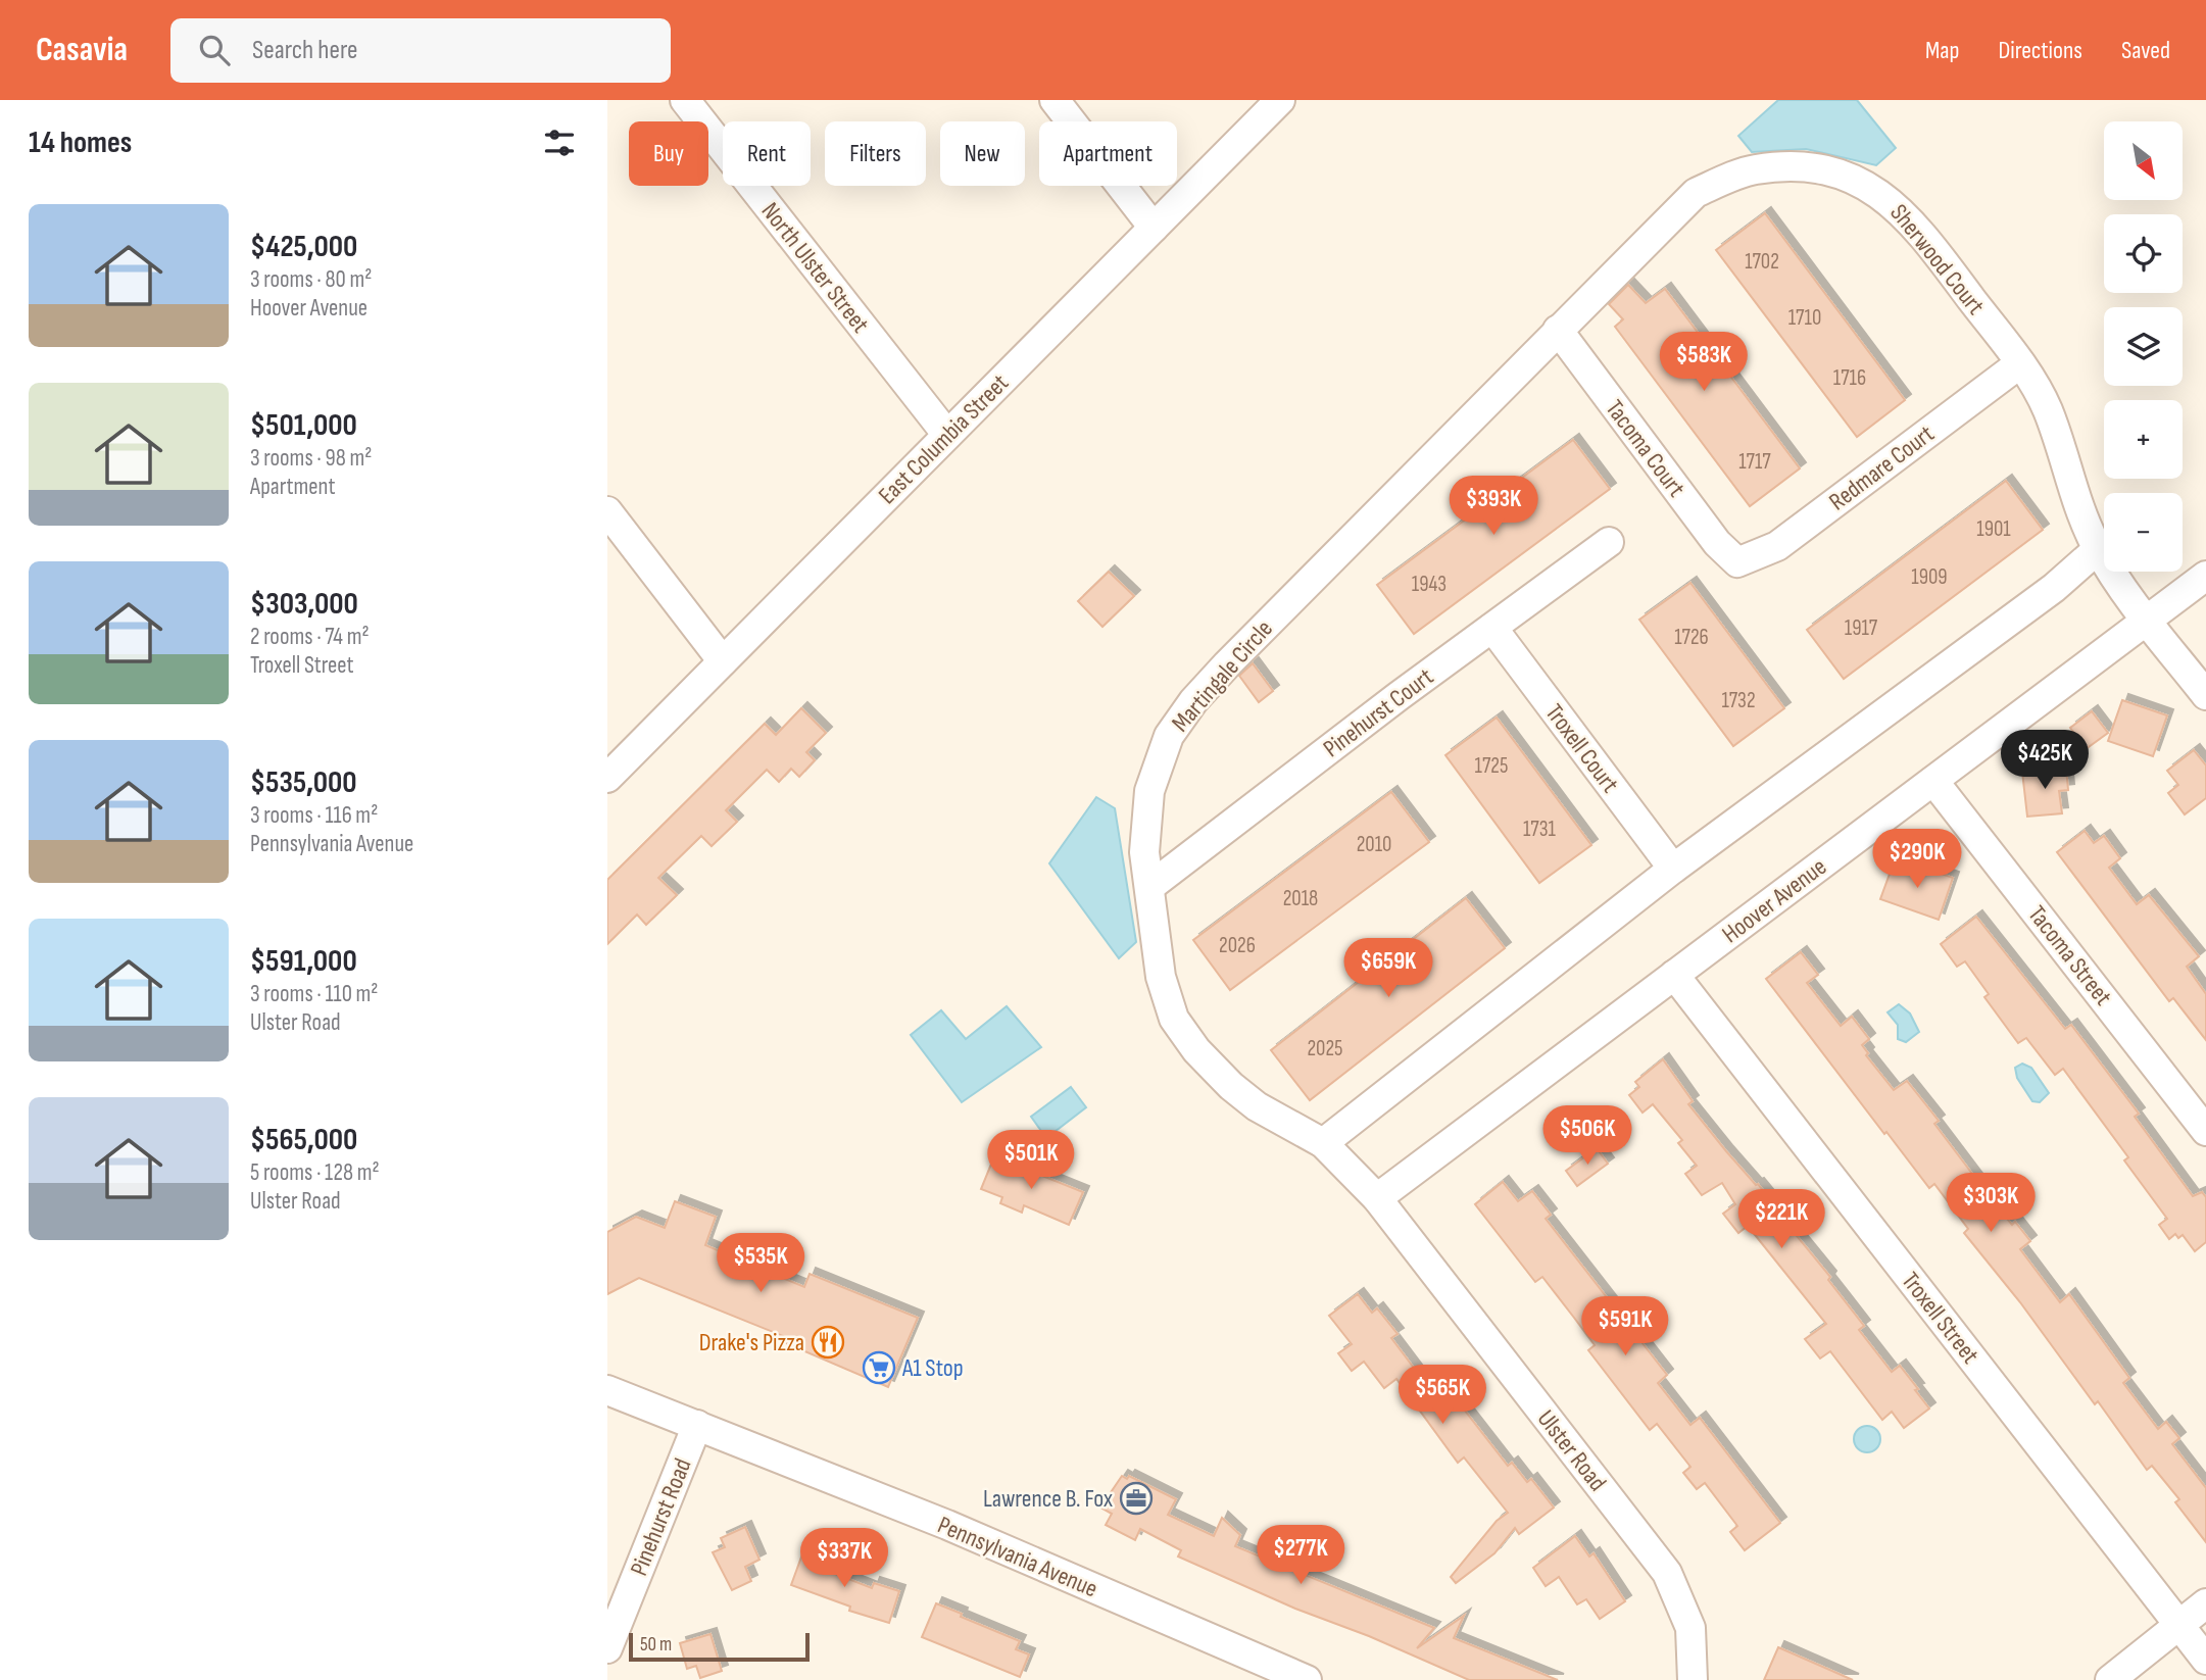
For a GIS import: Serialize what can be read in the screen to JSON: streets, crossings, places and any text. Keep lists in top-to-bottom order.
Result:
{
  "streets": {
    "street": [
      "Sherwood Court",
      "North Ulster Street",
      "East Columbia Street",
      "Tacoma Court",
      "Redmare Court",
      "Martingale Circle",
      "Pinehurst Court",
      "Troxell Court",
      "Hoover Avenue",
      "Tacoma Street",
      "Troxell Street",
      "Ulster Road",
      "Pinehurst Road",
      "Pennsylvania Avenue"
    ]
  },
  "crossings": [
    ["Sherwood Court", "Tacoma Court"],
    ["Sherwood Court", "Redmare Court"],
    ["Sherwood Court", "Martingale Circle"],
    ["Sherwood Court", "Hoover Avenue"],
    ["North Ulster Street", "East Columbia Street"],
    ["Tacoma Court", "Redmare Court"],
    ["Tacoma Court", "Martingale Circle"],
    ["Martingale Circle", "Pinehurst Court"],
    ["Martingale Circle", "Ulster Road"],
    ["Pinehurst Court", "Troxell Court"],
    ["Hoover Avenue", "Tacoma Street"],
    ["Hoover Avenue", "Troxell Street"],
    ["Hoover Avenue", "Ulster Road"],
    ["Pinehurst Road", "Pennsylvania Avenue"]
  ],
  "places": {
    "restaurant": ["Drake's Pizza"],
    "supermarket": ["A1 Stop"],
    "office": ["Lawrence B. Fox"]
  },
  "house_numbers": [
    "1702",
    "1710",
    "1716",
    "1717",
    "1901",
    "1909",
    "1943",
    "1917",
    "1726",
    "1732",
    "1725",
    "1731",
    "2010",
    "2018",
    "2026",
    "2025"
  ],
  "scale_bar": "50 m",
  "north": "bottom right",
  "page": {
    "header": "Casavia",
    "search": "Search here",
    "nav": ["Map", "Directions", "Saved"],
    "heading": "14 homes",
    "map_buttons": ["+", "−"],
    "chip": [
      "Buy",
      "Rent",
      "Filters",
      "New",
      "Apartment"
    ],
    "list": [
      {
        "name": "$425,000",
        "note": "3 rooms · 80 m² · Hoover Avenue"
      },
      {
        "name": "$501,000",
        "note": "3 rooms · 98 m² · Apartment"
      },
      {
        "name": "$303,000",
        "note": "2 rooms · 74 m² · Troxell Street"
      },
      {
        "name": "$535,000",
        "note": "3 rooms · 116 m² · Pennsylvania Avenue"
      },
      {
        "name": "$591,000",
        "note": "3 rooms · 110 m² · Ulster Road"
      },
      {
        "name": "$565,000",
        "note": "5 rooms · 128 m² · Ulster Road"
      }
    ],
    "price": [
      "$583K",
      "$393K",
      "$425K",
      "$290K",
      "$659K",
      "$506K",
      "$501K",
      "$303K",
      "$221K",
      "$535K",
      "$591K",
      "$565K",
      "$277K",
      "$337K"
    ],
    "scale": "50 m"
  }
}
